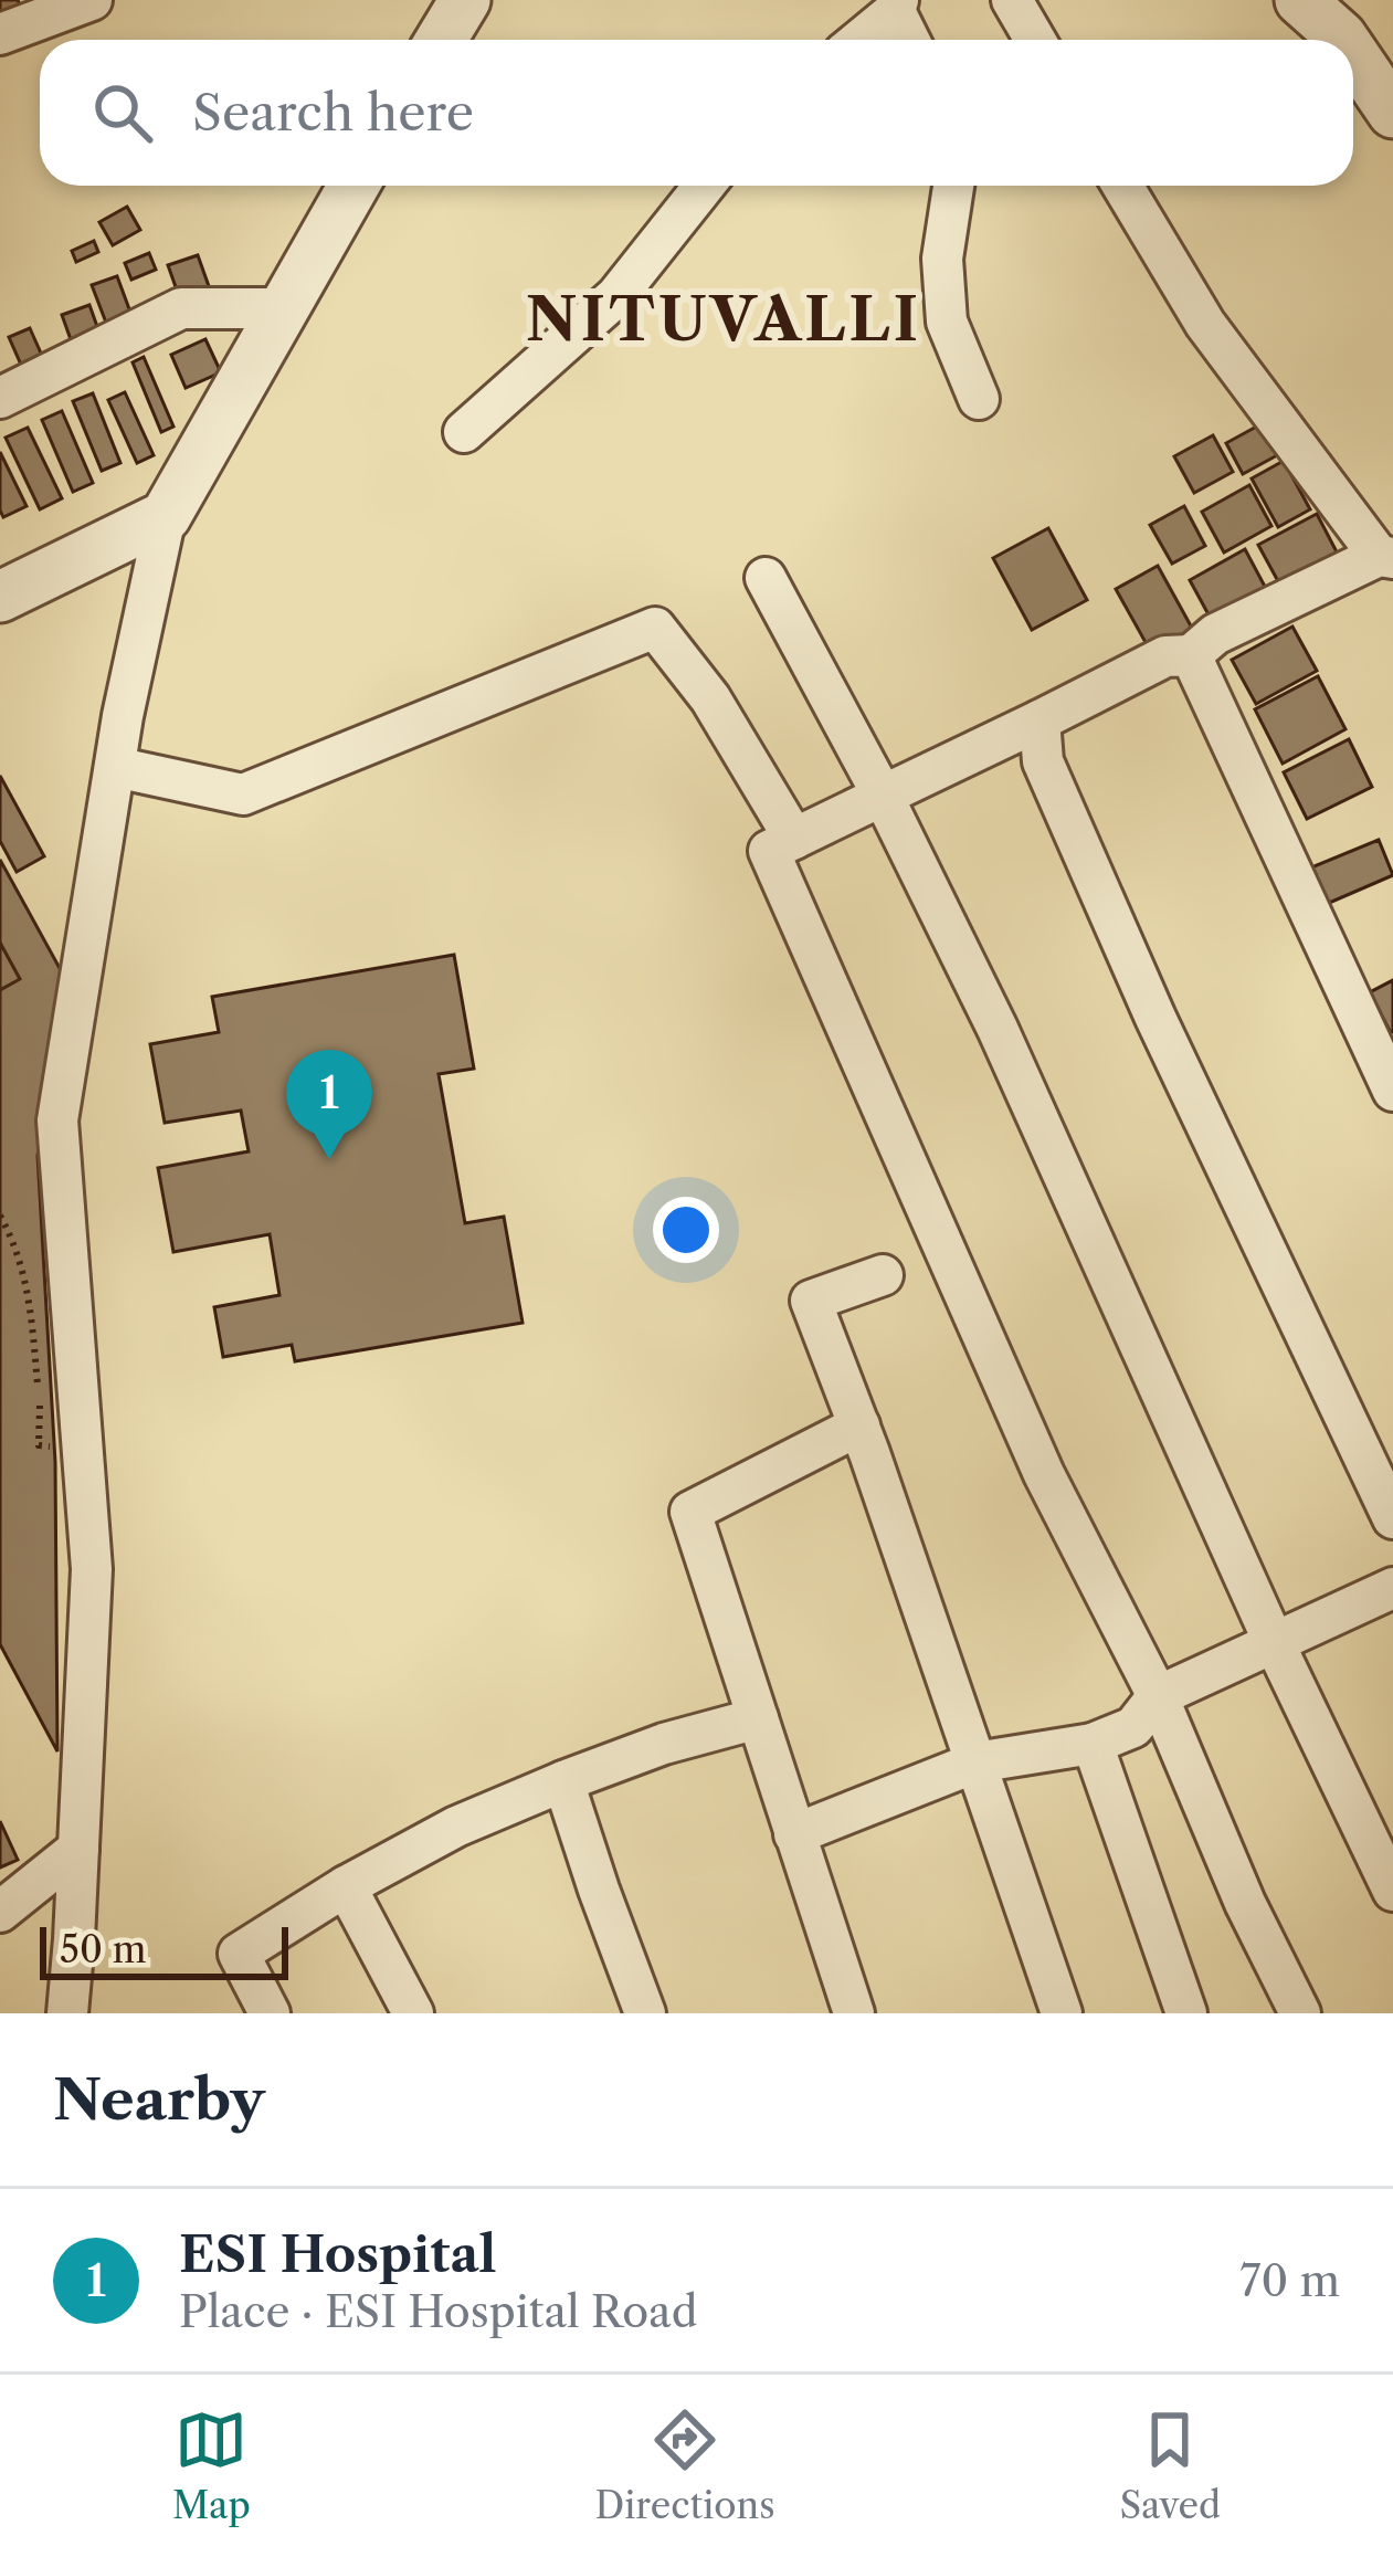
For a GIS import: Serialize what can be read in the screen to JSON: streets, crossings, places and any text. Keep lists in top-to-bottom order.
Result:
{
  "districts": ["NITUVALLI"],
  "scale_bar": "50 m",
  "page": {
    "search": "Search here",
    "pins": "1",
    "scale": "50 m",
    "heading": "Nearby",
    "list": [
      {
        "mark": "1",
        "name": "ESI Hospital",
        "note": "Place · ESI Hospital Road",
        "value": "70 m"
      }
    ],
    "nav": ["Map", "Directions", "Saved"]
  }
}
